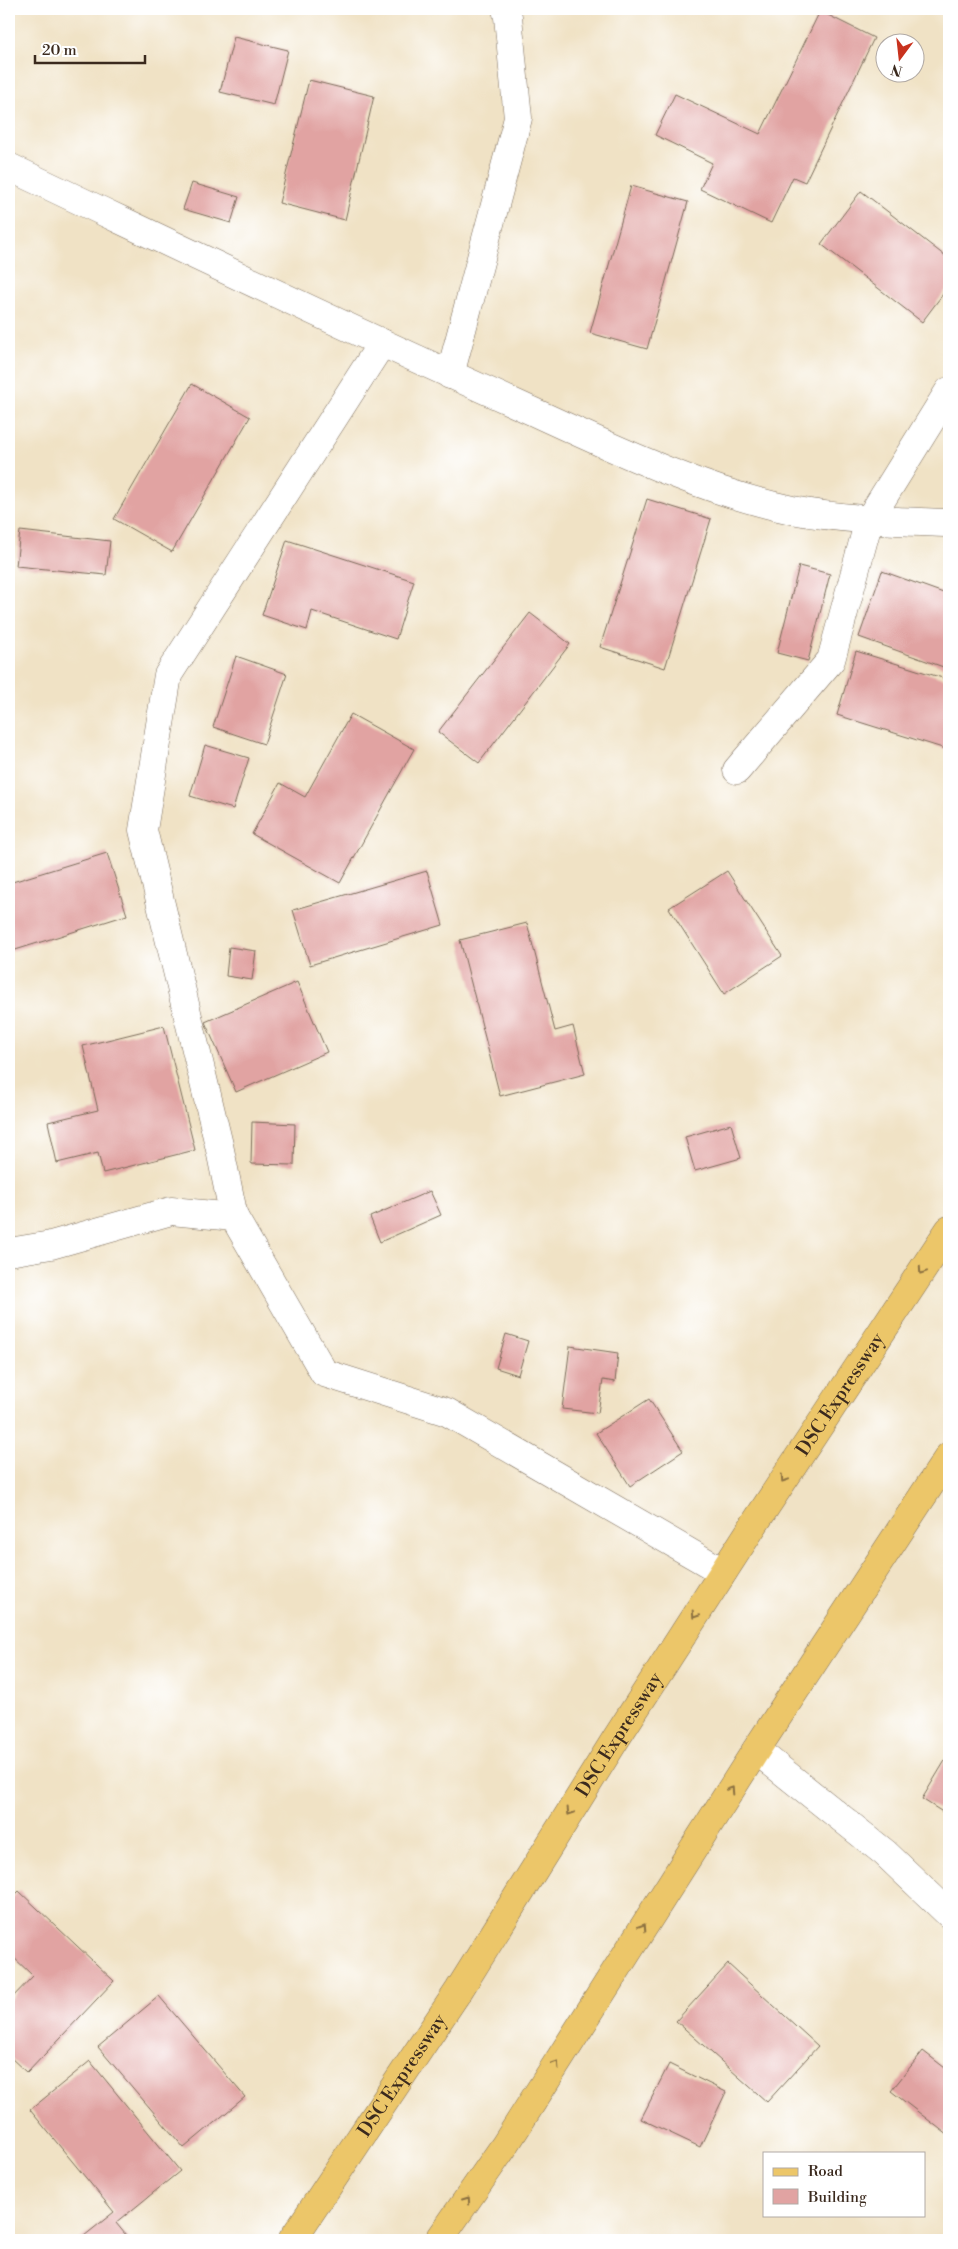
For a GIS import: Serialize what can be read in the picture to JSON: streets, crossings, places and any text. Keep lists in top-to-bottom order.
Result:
{
  "streets": {
    "main road": ["DSC Expressway"]
  },
  "legend": ["Road", "Building"],
  "scale_bar": "20 m",
  "north": "bottom"
}
